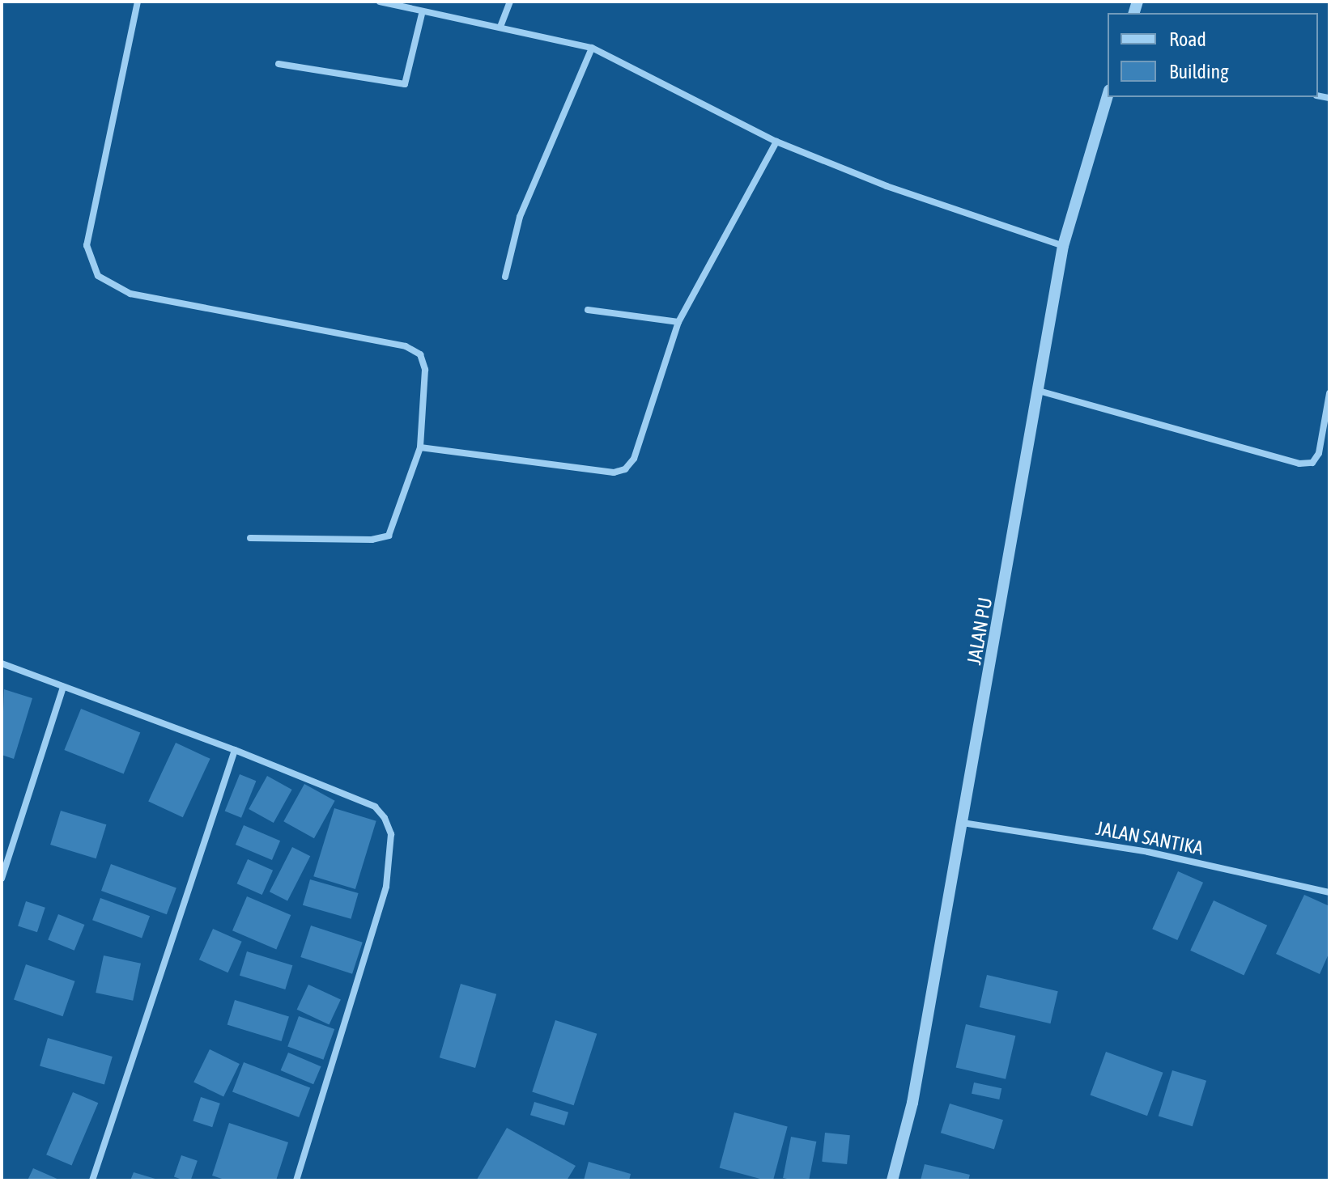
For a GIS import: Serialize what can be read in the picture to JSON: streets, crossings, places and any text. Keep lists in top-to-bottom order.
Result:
{
  "streets": {
    "street": ["JALAN PU", "JALAN SANTIKA"]
  },
  "crossings": [
    ["JALAN PU", "JALAN SANTIKA"]
  ],
  "legend": ["Road", "Building"]
}
